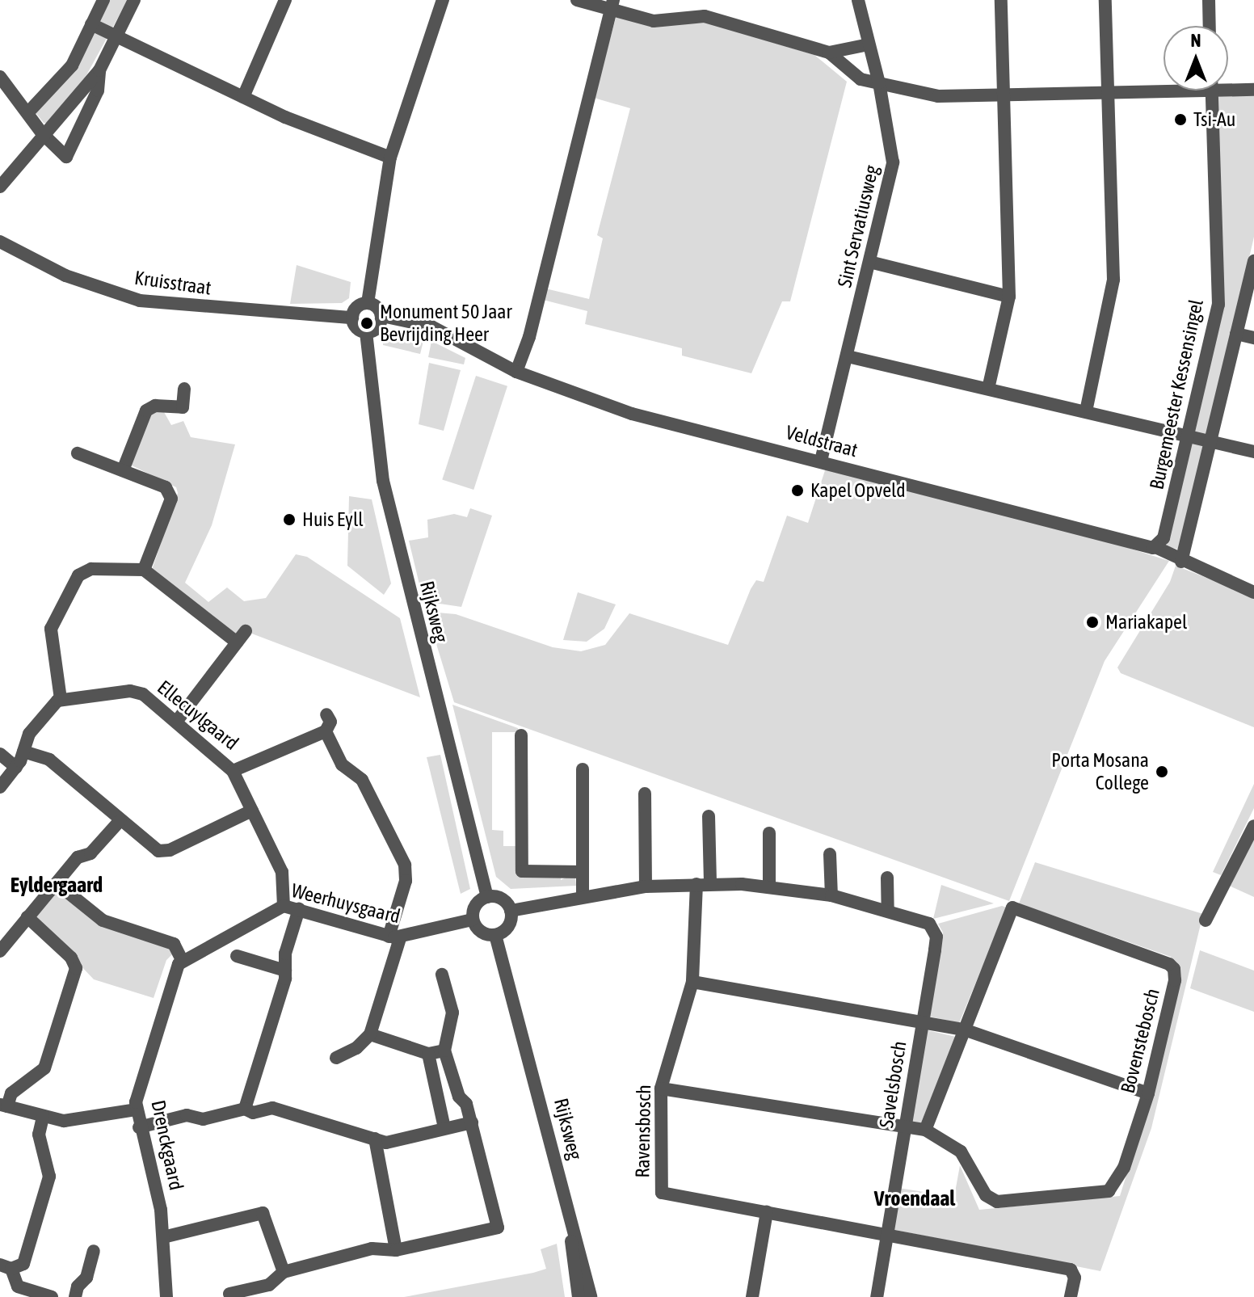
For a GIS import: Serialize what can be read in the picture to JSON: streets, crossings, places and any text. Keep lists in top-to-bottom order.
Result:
{
  "streets": {
    "street": [
      "Sint Servatiusweg",
      "Kruisstraat",
      "Burgemeester Kessensingel",
      "Veldstraat",
      "Rijksweg",
      "Ellecuylgaard",
      "Weerhuysgaard",
      "Bovenstebosch",
      "Savelsbosch",
      "Ravensbosch",
      "Drenckgaard"
    ]
  },
  "crossings": [
    ["Sint Servatiusweg", "Veldstraat"],
    ["Kruisstraat", "Veldstraat"],
    ["Kruisstraat", "Rijksweg"],
    ["Burgemeester Kessensingel", "Veldstraat"],
    ["Veldstraat", "Rijksweg"],
    ["Rijksweg", "Weerhuysgaard"],
    ["Rijksweg", "Savelsbosch"],
    ["Ellecuylgaard", "Weerhuysgaard"],
    ["Weerhuysgaard", "Savelsbosch"],
    ["Weerhuysgaard", "Drenckgaard"],
    ["Savelsbosch", "Ravensbosch"]
  ],
  "districts": ["Eyldergaard", "Vroendaal"],
  "places": [
    "Tsi-Au",
    "Monument 50 Jaar Bevrijding Heer",
    "Kapel Opveld",
    "Huis Eyll",
    "Mariakapel",
    "Porta Mosana College"
  ],
  "north": "top"
}
